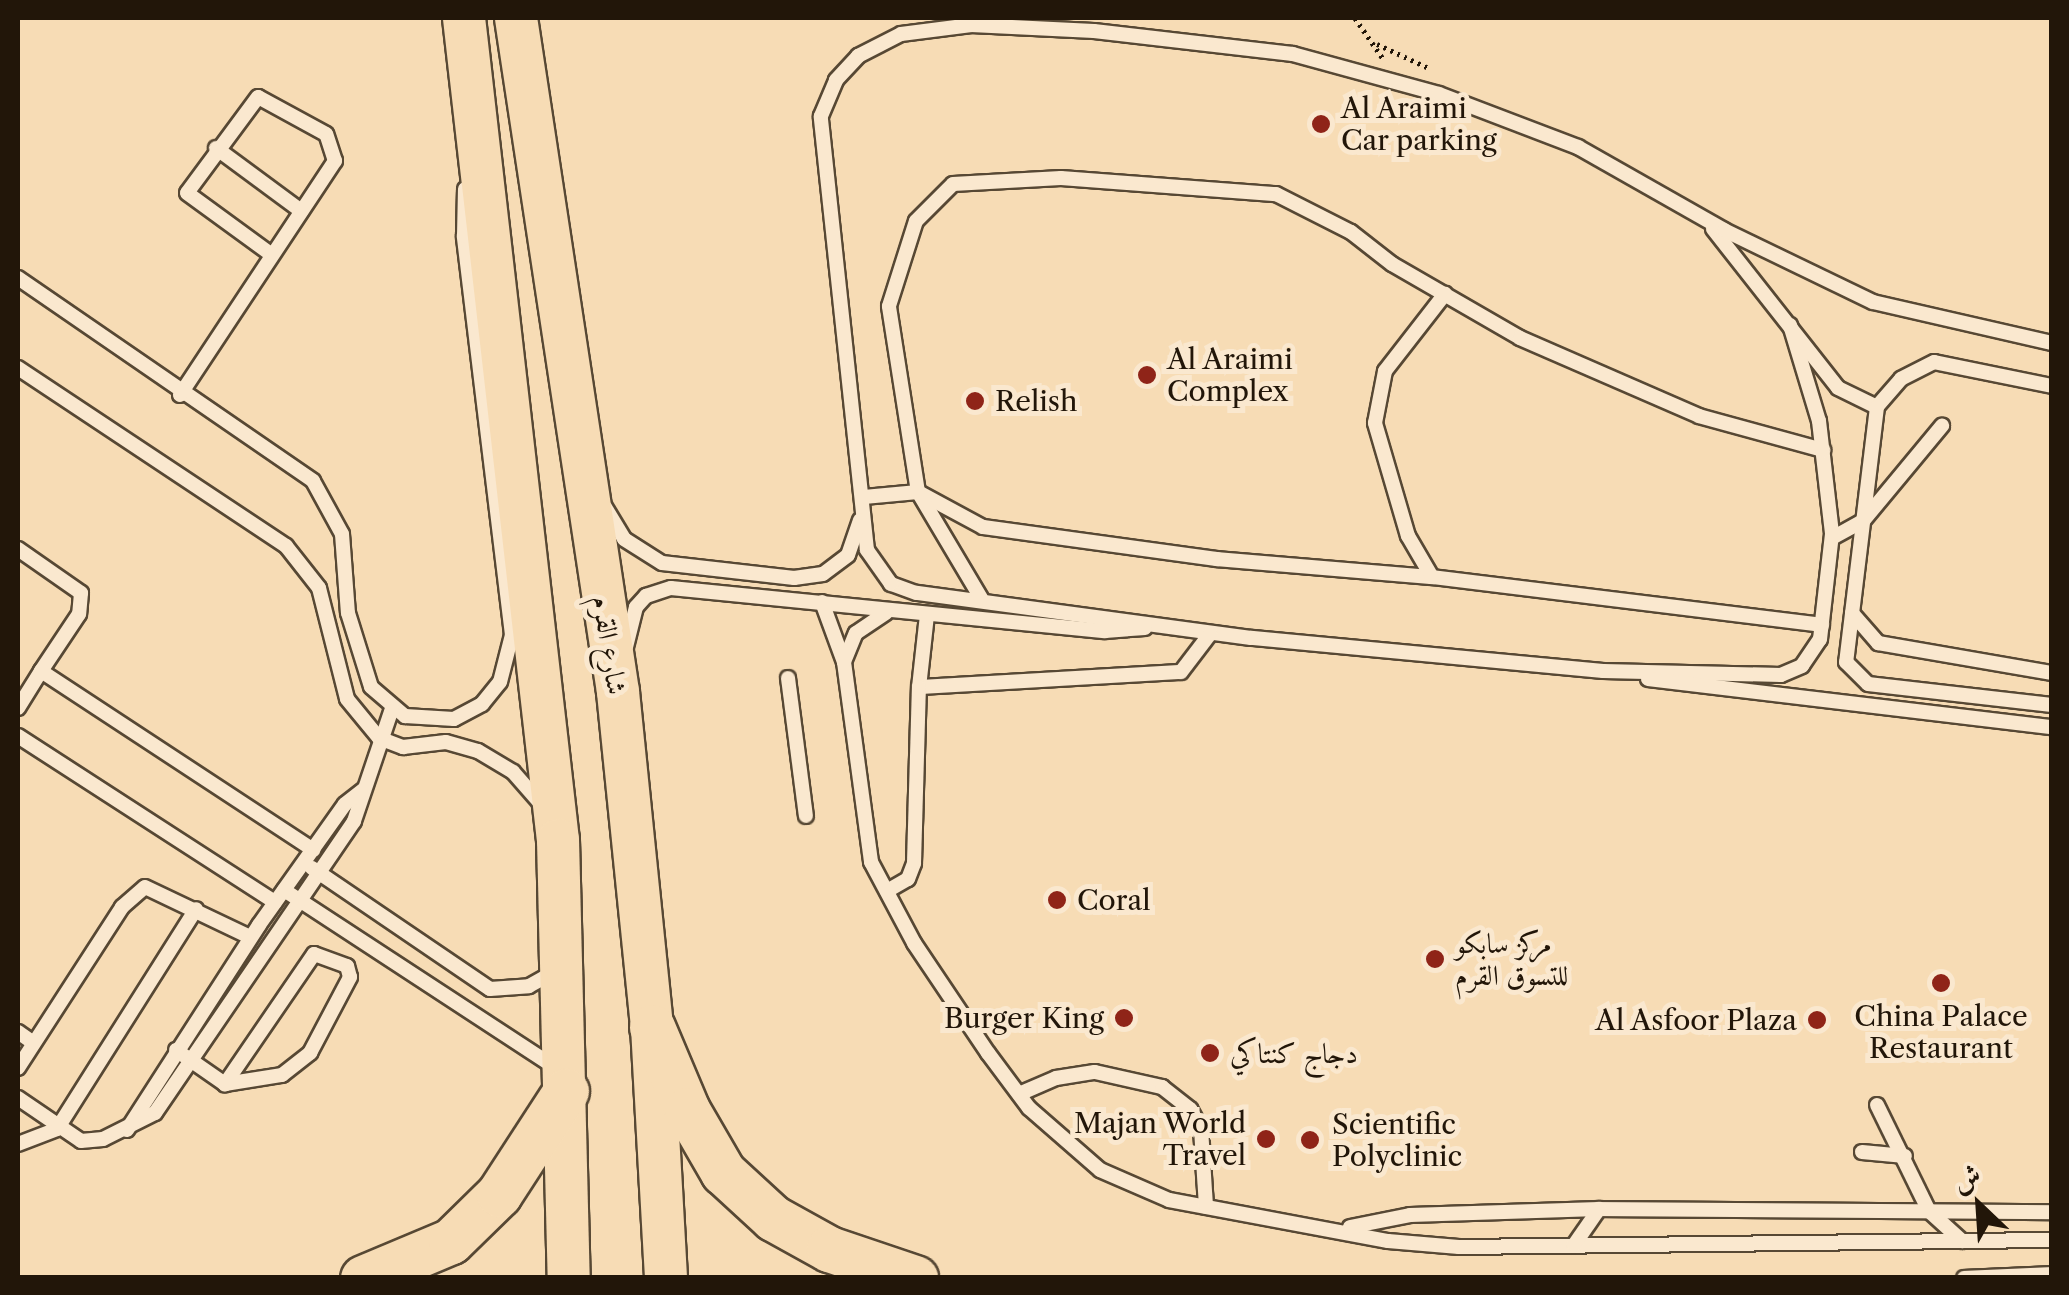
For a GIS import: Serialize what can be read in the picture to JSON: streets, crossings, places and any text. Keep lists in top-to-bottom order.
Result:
{
  "streets": {
    "main road": ["شارع القرم"]
  },
  "places": [
    "Al Araimi Car parking",
    "Al Araimi Complex",
    "Relish",
    "Coral",
    "مركز سابكو للتسوق القرم",
    "China Palace Restaurant",
    "Burger King",
    "Al Asfoor Plaza",
    "دجاج كنتاكي",
    "Majan World Travel",
    "Scientific Polyclinic"
  ],
  "north": "top left"
}
